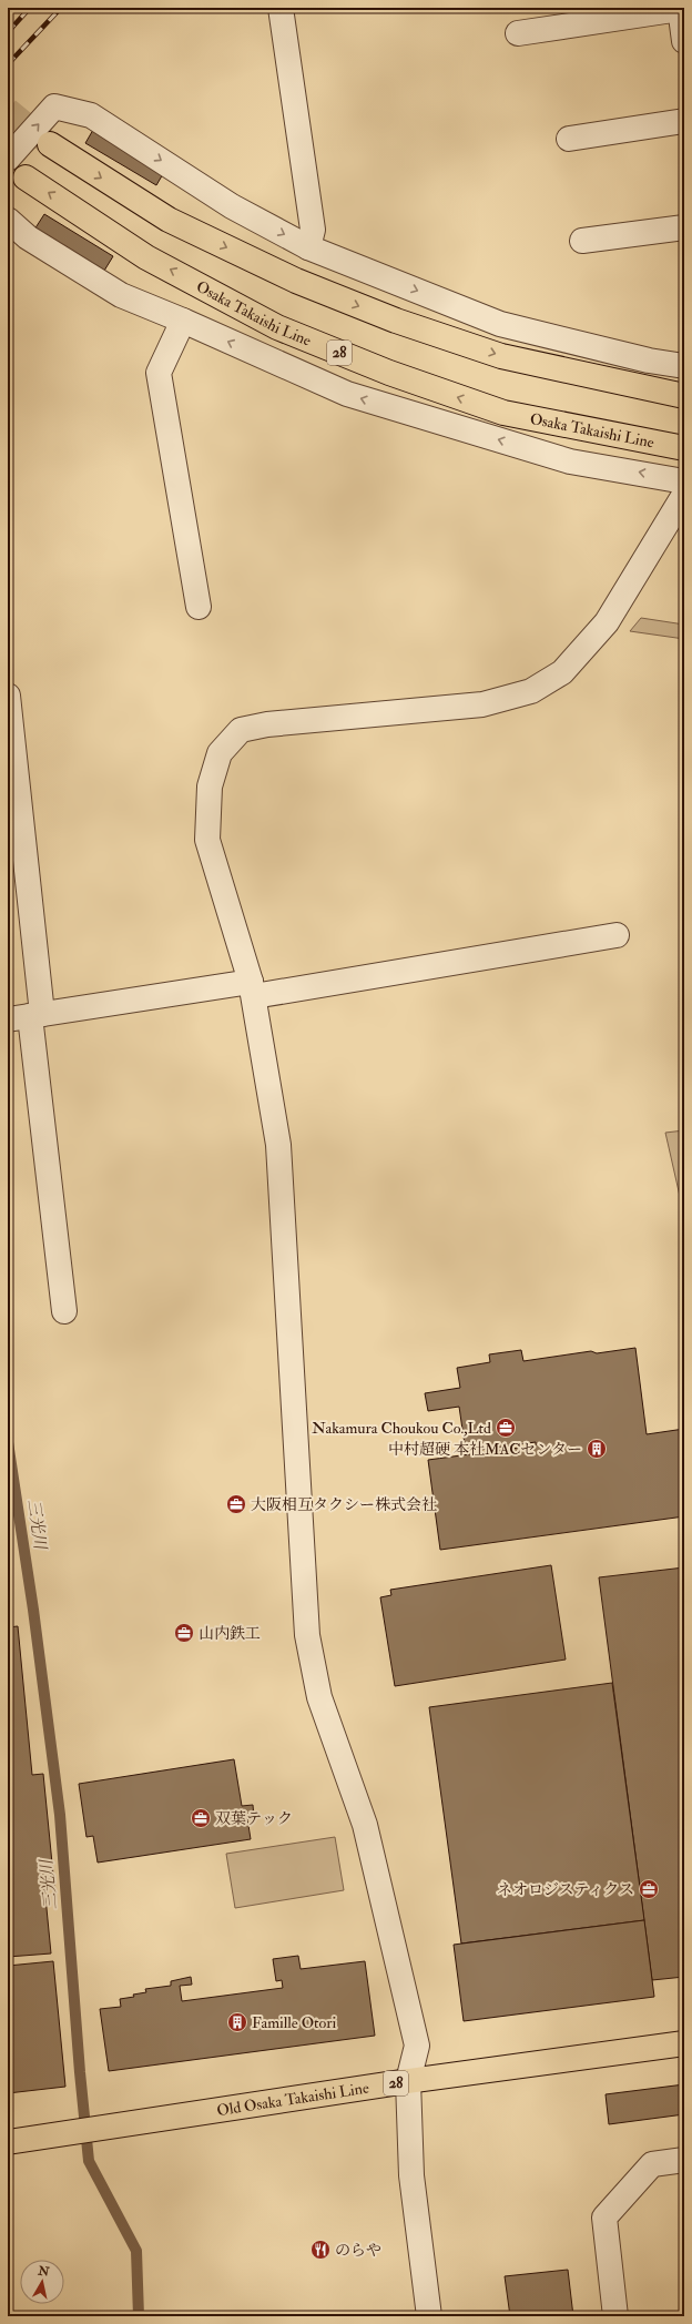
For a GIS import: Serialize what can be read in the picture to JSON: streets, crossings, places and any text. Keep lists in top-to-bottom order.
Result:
{
  "streets": {
    "main road": ["Osaka Takaishi Line", "28", "Old Osaka Takaishi Line"]
  },
  "water": ["三光川"],
  "places": {
    "office": [
      "Nakamura Choukou Co.,Ltd",
      "大阪相互タクシー株式会社",
      "山内鉄工",
      "双葉テック",
      "ネオロジスティクス"
    ],
    "building": ["中村超硬 本社MACセンター", "Famille Otori"],
    "restaurant": ["のらや"]
  },
  "north": "top"
}
